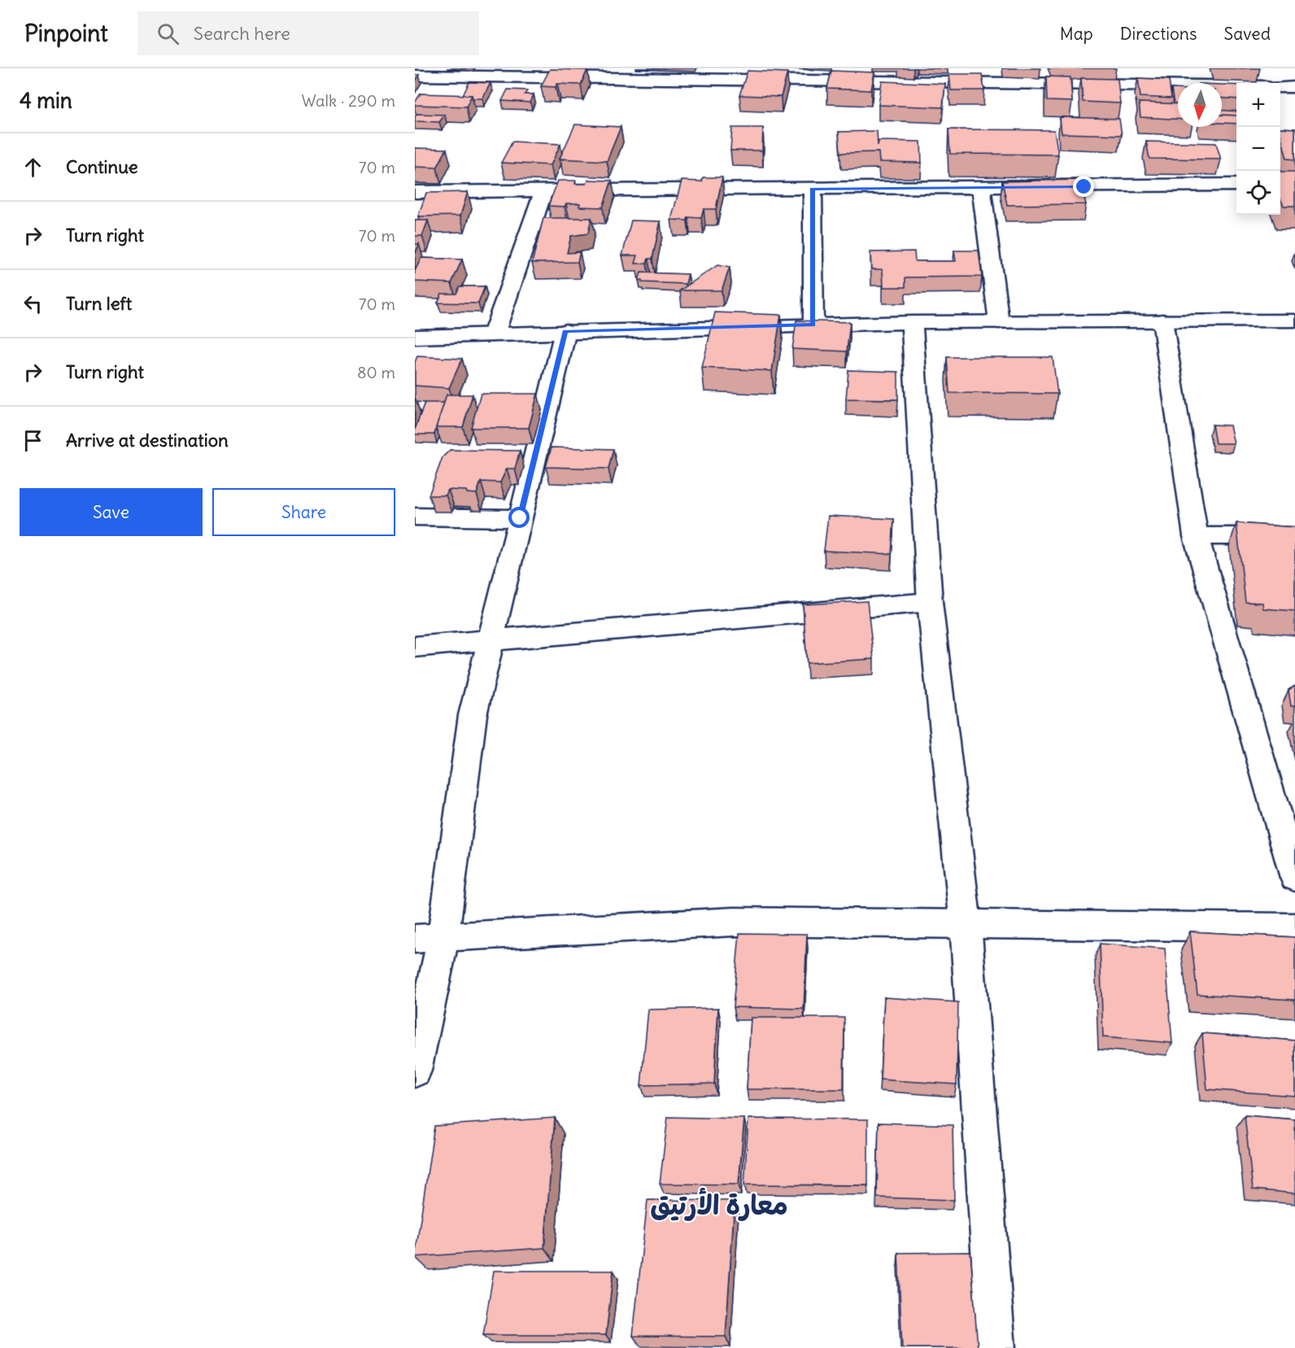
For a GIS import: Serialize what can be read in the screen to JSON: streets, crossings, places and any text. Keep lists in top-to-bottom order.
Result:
{
  "districts": ["معارة الأرتيق"],
  "north": "bottom",
  "page": {
    "header": "Pinpoint",
    "search": "Search here",
    "nav": ["Map", "Directions", "Saved"],
    "heading": ["4 min", "Walk · 290 m"],
    "map_buttons": ["+", "−"],
    "list": [
      ["Continue", "70 m"],
      ["Turn right", "70 m"],
      ["Turn left", "70 m"],
      ["Turn right", "80 m"],
      "Arrive at destination"
    ],
    "buttons": ["Save", "Share"]
  }
}
